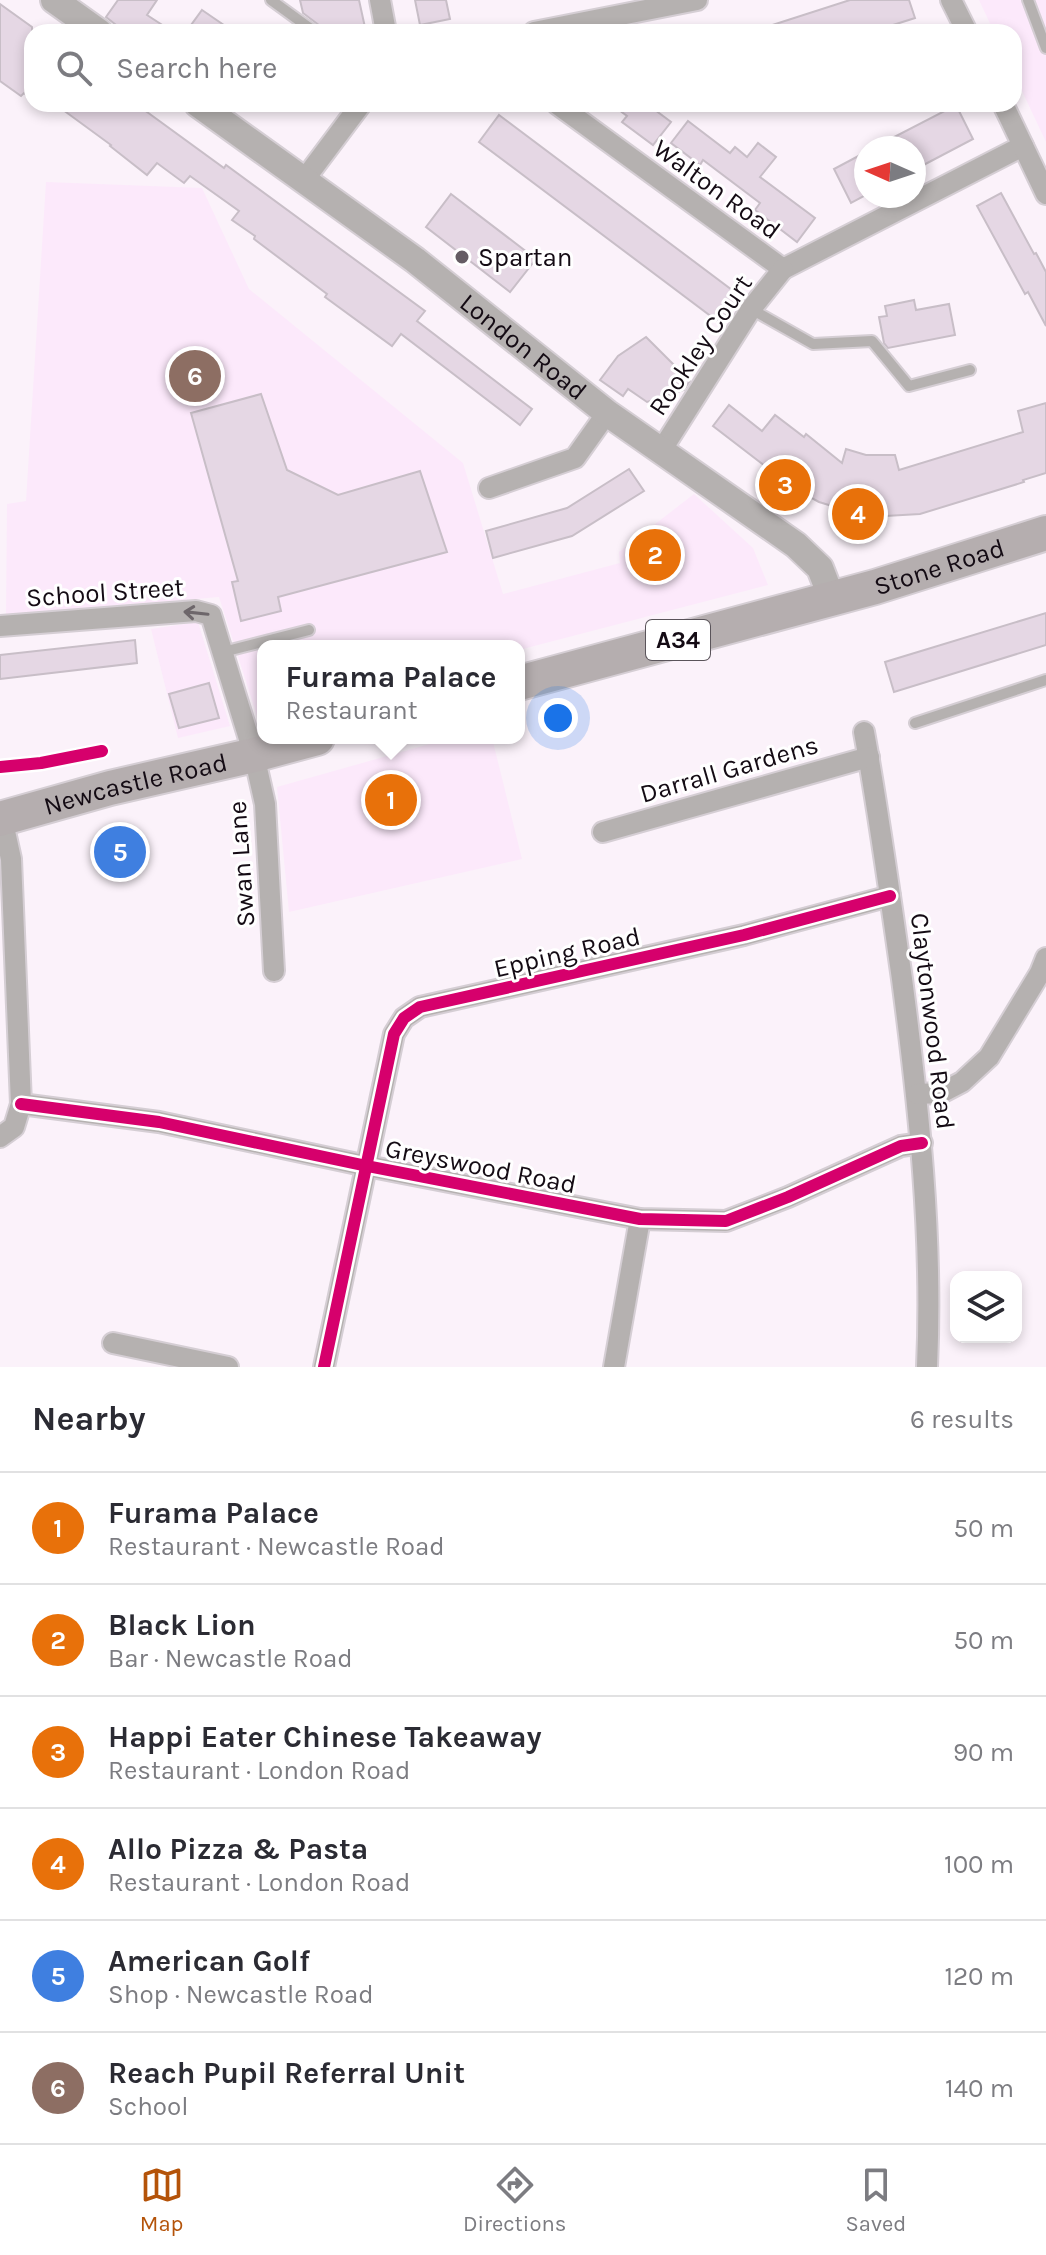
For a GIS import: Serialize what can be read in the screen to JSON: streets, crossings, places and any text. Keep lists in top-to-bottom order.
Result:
{
  "streets": {
    "highway": ["Stone Road", "A34", "Newcastle Road"],
    "main road": ["London Road"],
    "street": [
      "Walton Road",
      "Rookley Court",
      "School Street",
      "Darrall Gardens",
      "Swan Lane",
      "Epping Road",
      "Claytonwood Road",
      "Greyswood Road"
    ]
  },
  "crossings": [
    ["Walton Road", "Rookley Court"],
    ["Rookley Court", "London Road"],
    ["London Road", "Stone Road"],
    ["London Road", "A34"],
    ["Stone Road", "A34"],
    ["School Street", "Newcastle Road"],
    ["School Street", "Swan Lane"],
    ["Darrall Gardens", "Claytonwood Road"],
    ["Newcastle Road", "Swan Lane"],
    ["Epping Road", "Claytonwood Road"],
    ["Epping Road", "Greyswood Road"],
    ["Claytonwood Road", "Greyswood Road"]
  ],
  "one_way": ["School Street"],
  "places": ["Spartan"],
  "north": "left",
  "page": {
    "search": "Search here",
    "pins": [
      "6",
      "3",
      "4",
      "2",
      "1",
      "5"
    ],
    "popup": ["Furama Palace", "Restaurant"],
    "heading": ["Nearby", "6 results"],
    "list": [
      {
        "mark": "1",
        "name": "Furama Palace",
        "note": "Restaurant · Newcastle Road",
        "value": "50 m"
      },
      {
        "mark": "2",
        "name": "Black Lion",
        "note": "Bar · Newcastle Road",
        "value": "50 m"
      },
      {
        "mark": "3",
        "name": "Happi Eater Chinese Takeaway",
        "note": "Restaurant · London Road",
        "value": "90 m"
      },
      {
        "mark": "4",
        "name": "Allo Pizza & Pasta",
        "note": "Restaurant · London Road",
        "value": "100 m"
      },
      {
        "mark": "5",
        "name": "American Golf",
        "note": "Shop · Newcastle Road",
        "value": "120 m"
      },
      {
        "mark": "6",
        "name": "Reach Pupil Referral Unit",
        "note": "School",
        "value": "140 m"
      }
    ],
    "nav": ["Map", "Directions", "Saved"]
  }
}
